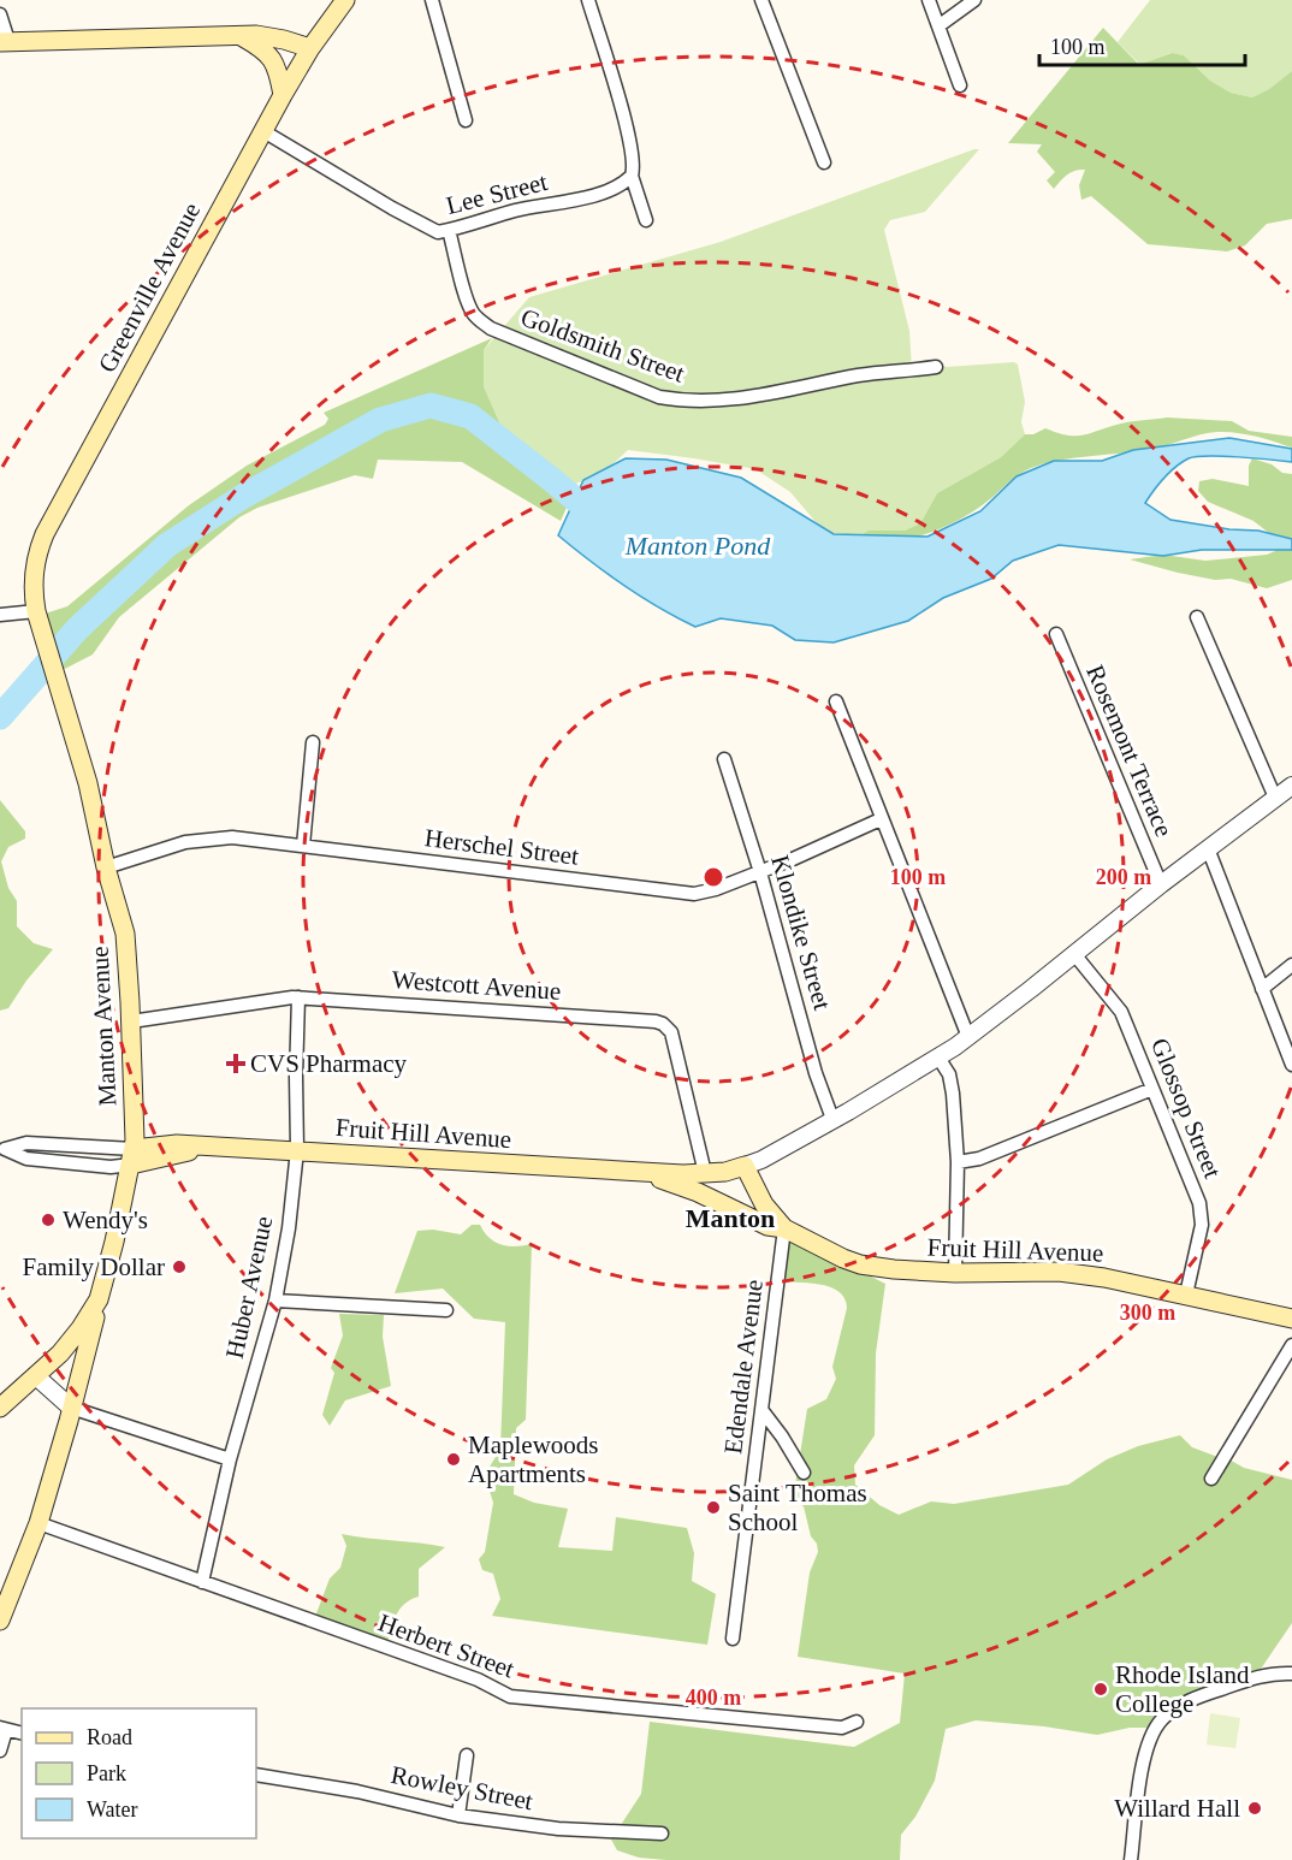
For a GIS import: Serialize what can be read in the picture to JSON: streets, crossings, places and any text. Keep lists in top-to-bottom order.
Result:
{
  "streets": {
    "main road": ["Greenville Avenue", "Manton Avenue", "Fruit Hill Avenue"],
    "street": [
      "Lee Street",
      "Goldsmith Street",
      "Rosemont Terrace",
      "Herschel Street",
      "Klondike Street",
      "Westcott Avenue",
      "Glossop Street",
      "Huber Avenue",
      "Edendale Avenue",
      "Herbert Street",
      "Rowley Street"
    ]
  },
  "crossings": [
    ["Lee Street", "Greenville Avenue"],
    ["Lee Street", "Goldsmith Street"],
    ["Greenville Avenue", "Manton Avenue"],
    ["Herschel Street", "Klondike Street"],
    ["Herschel Street", "Manton Avenue"],
    ["Westcott Avenue", "Manton Avenue"],
    ["Westcott Avenue", "Fruit Hill Avenue"],
    ["Westcott Avenue", "Huber Avenue"],
    ["Manton Avenue", "Fruit Hill Avenue"],
    ["Glossop Street", "Fruit Hill Avenue"],
    ["Fruit Hill Avenue", "Huber Avenue"],
    ["Fruit Hill Avenue", "Edendale Avenue"],
    ["Huber Avenue", "Herbert Street"]
  ],
  "districts": ["Manton"],
  "water": ["Manton Pond"],
  "places": {
    "health": ["CVS Pharmacy"],
    "other": [
      "Wendy's",
      "Family Dollar",
      "Maplewoods Apartments",
      "Saint Thomas School",
      "Rhode Island College",
      "Willard Hall"
    ]
  },
  "legend": ["Road", "Park", "Water"],
  "scale_bar": "100 m",
  "rings": [
    "100 m",
    "200 m",
    "300 m",
    "400 m"
  ]
}
